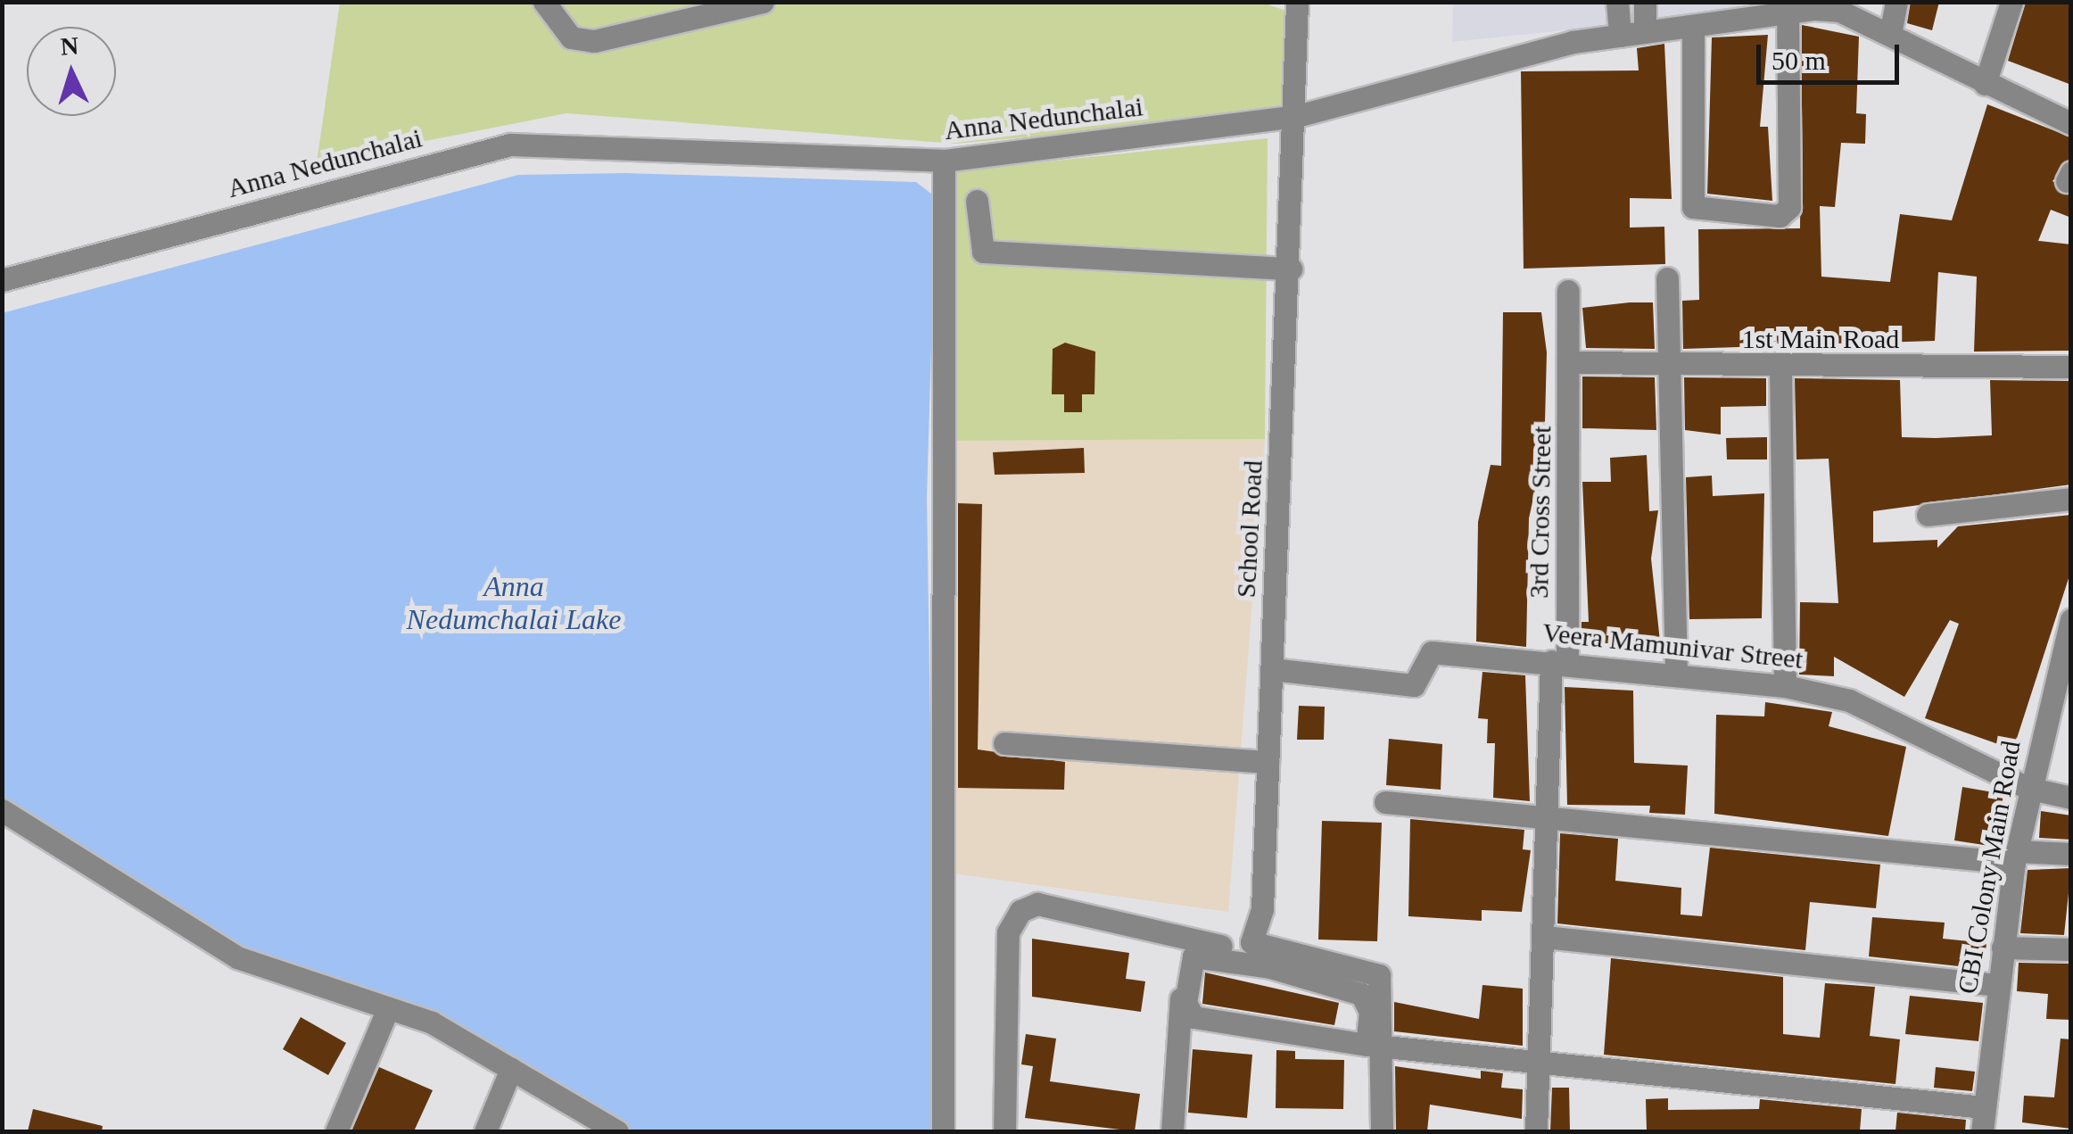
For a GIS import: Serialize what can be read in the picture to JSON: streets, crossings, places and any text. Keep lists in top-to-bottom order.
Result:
{
  "streets": {
    "street": [
      "Anna Nedunchalai",
      "1st Main Road",
      "3rd Cross Street",
      "School Road",
      "Veera Mamunivar Street",
      "CBI Colony Main Road"
    ]
  },
  "crossings": [
    ["Anna Nedunchalai", "School Road"],
    ["1st Main Road", "3rd Cross Street"],
    ["3rd Cross Street", "Veera Mamunivar Street"],
    ["School Road", "Veera Mamunivar Street"],
    ["Veera Mamunivar Street", "CBI Colony Main Road"]
  ],
  "water": ["Anna Nedumchalai Lake"],
  "scale_bar": "50 m",
  "north": "top"
}
